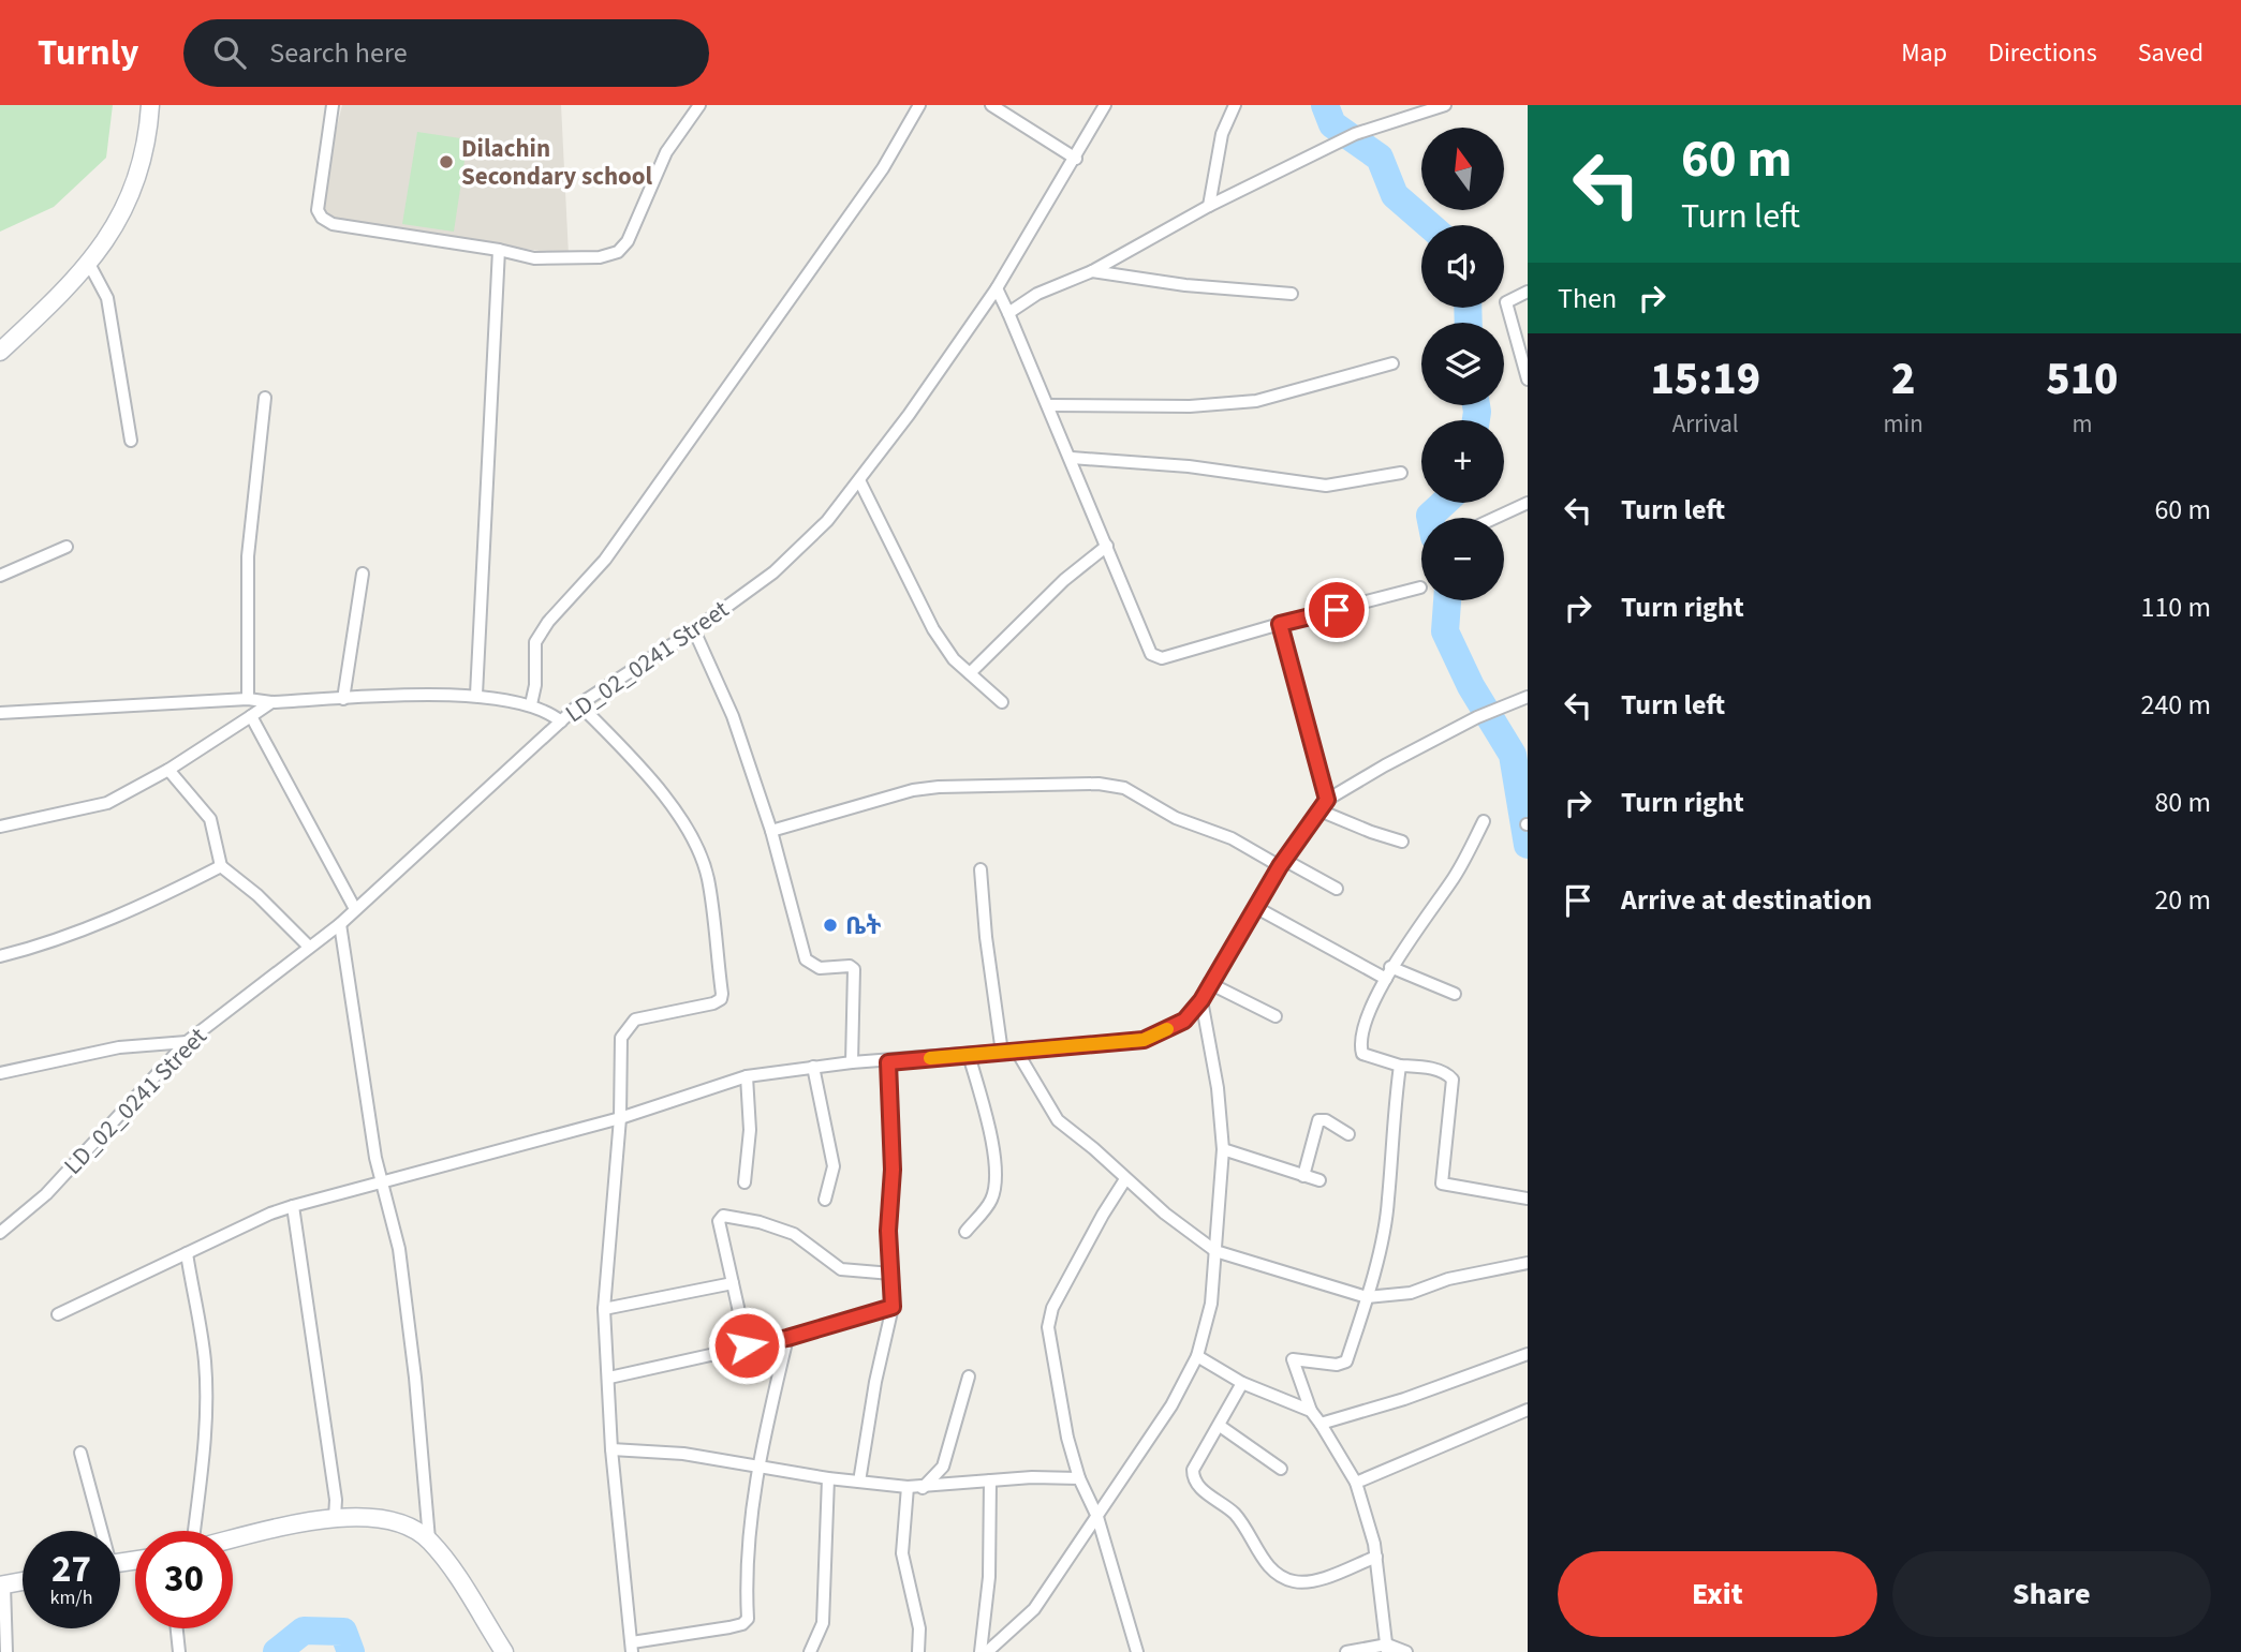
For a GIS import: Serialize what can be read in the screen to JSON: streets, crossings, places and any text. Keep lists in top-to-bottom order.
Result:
{
  "streets": {
    "street": ["LD_02_0241 Street"]
  },
  "places": ["Dilachin Secondary school", "ቤት"],
  "north": "top",
  "page": {
    "header": "Turnly",
    "search": "Search here",
    "nav": ["Map", "Directions", "Saved"],
    "turn": ["60 m", "Turn left"],
    "map_buttons": ["+", "−"],
    "then": "Then",
    "eta": [
      "15:19",
      "Arrival",
      "2",
      "min",
      "510",
      "m"
    ],
    "list": [
      {
        "name": "Turn left",
        "value": "60 m"
      },
      {
        "name": "Turn right",
        "value": "110 m"
      },
      {
        "name": "Turn left",
        "value": "240 m"
      },
      {
        "name": "Turn right",
        "value": "80 m"
      },
      {
        "name": "Arrive at destination",
        "value": "20 m"
      }
    ],
    "speed": "27 km/h",
    "limit": "30",
    "buttons": ["Exit", "Share"]
  }
}
